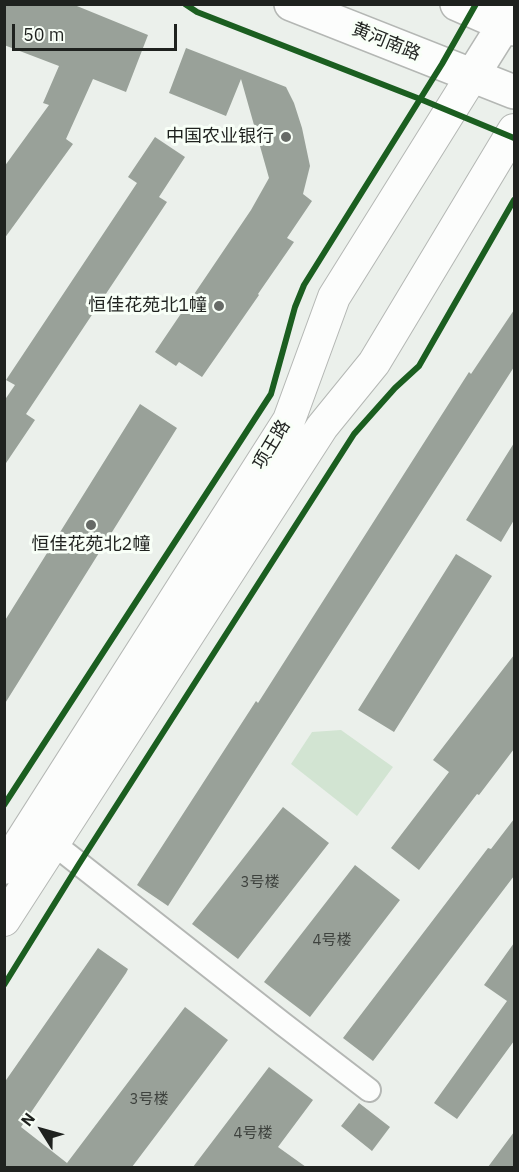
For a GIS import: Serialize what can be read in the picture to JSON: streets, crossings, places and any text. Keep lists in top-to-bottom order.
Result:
{
  "streets": {
    "main road": ["黄河南路", "项王路"]
  },
  "crossings": [
    ["黄河南路", "项王路"]
  ],
  "places": ["中国农业银行", "恒佳花苑北1幢", "恒佳花苑北2幢"],
  "house_numbers": [
    "3号楼",
    "4号楼",
    "3号楼",
    "4号楼"
  ],
  "scale_bar": "50 m",
  "north": "top left"
}
